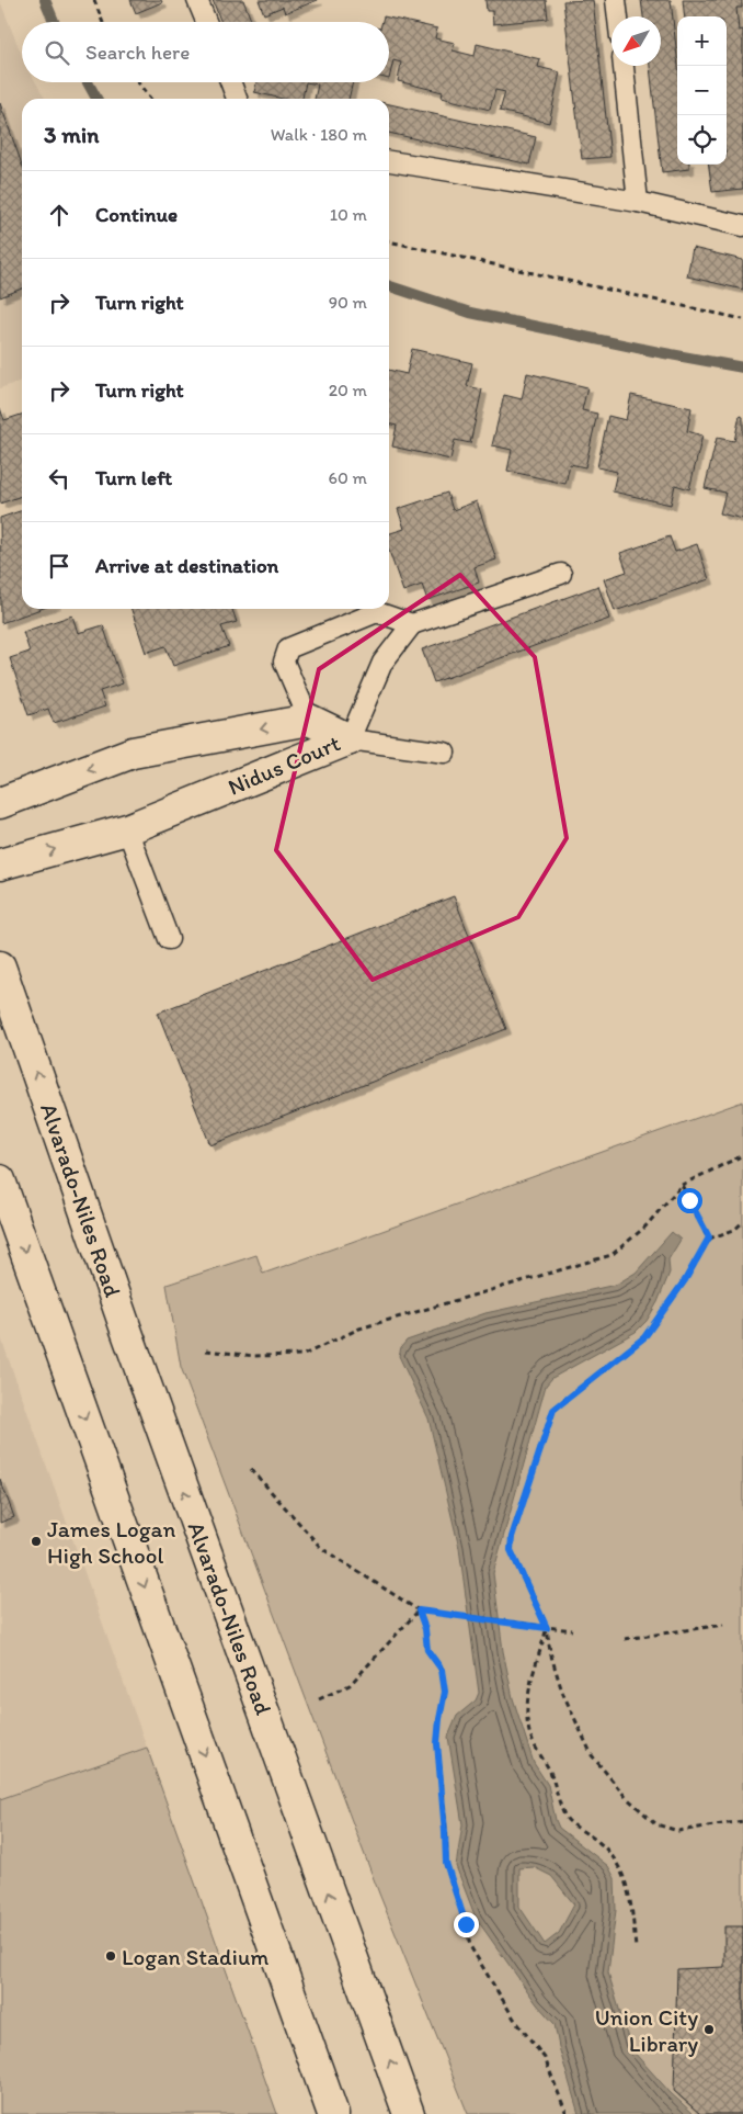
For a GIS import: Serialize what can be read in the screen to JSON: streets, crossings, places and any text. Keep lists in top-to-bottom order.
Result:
{
  "streets": {
    "main road": ["Nidus Court", "Alvarado-Niles Road"]
  },
  "places": ["James Logan High School", "Logan Stadium", "Union City Library"],
  "north": "bottom left",
  "page": {
    "map_buttons": ["+", "−"],
    "search": "Search here",
    "heading": ["3 min", "Walk · 180 m"],
    "list": [
      ["Continue", "10 m"],
      ["Turn right", "90 m"],
      ["Turn right", "20 m"],
      ["Turn left", "60 m"],
      "Arrive at destination"
    ]
  }
}
